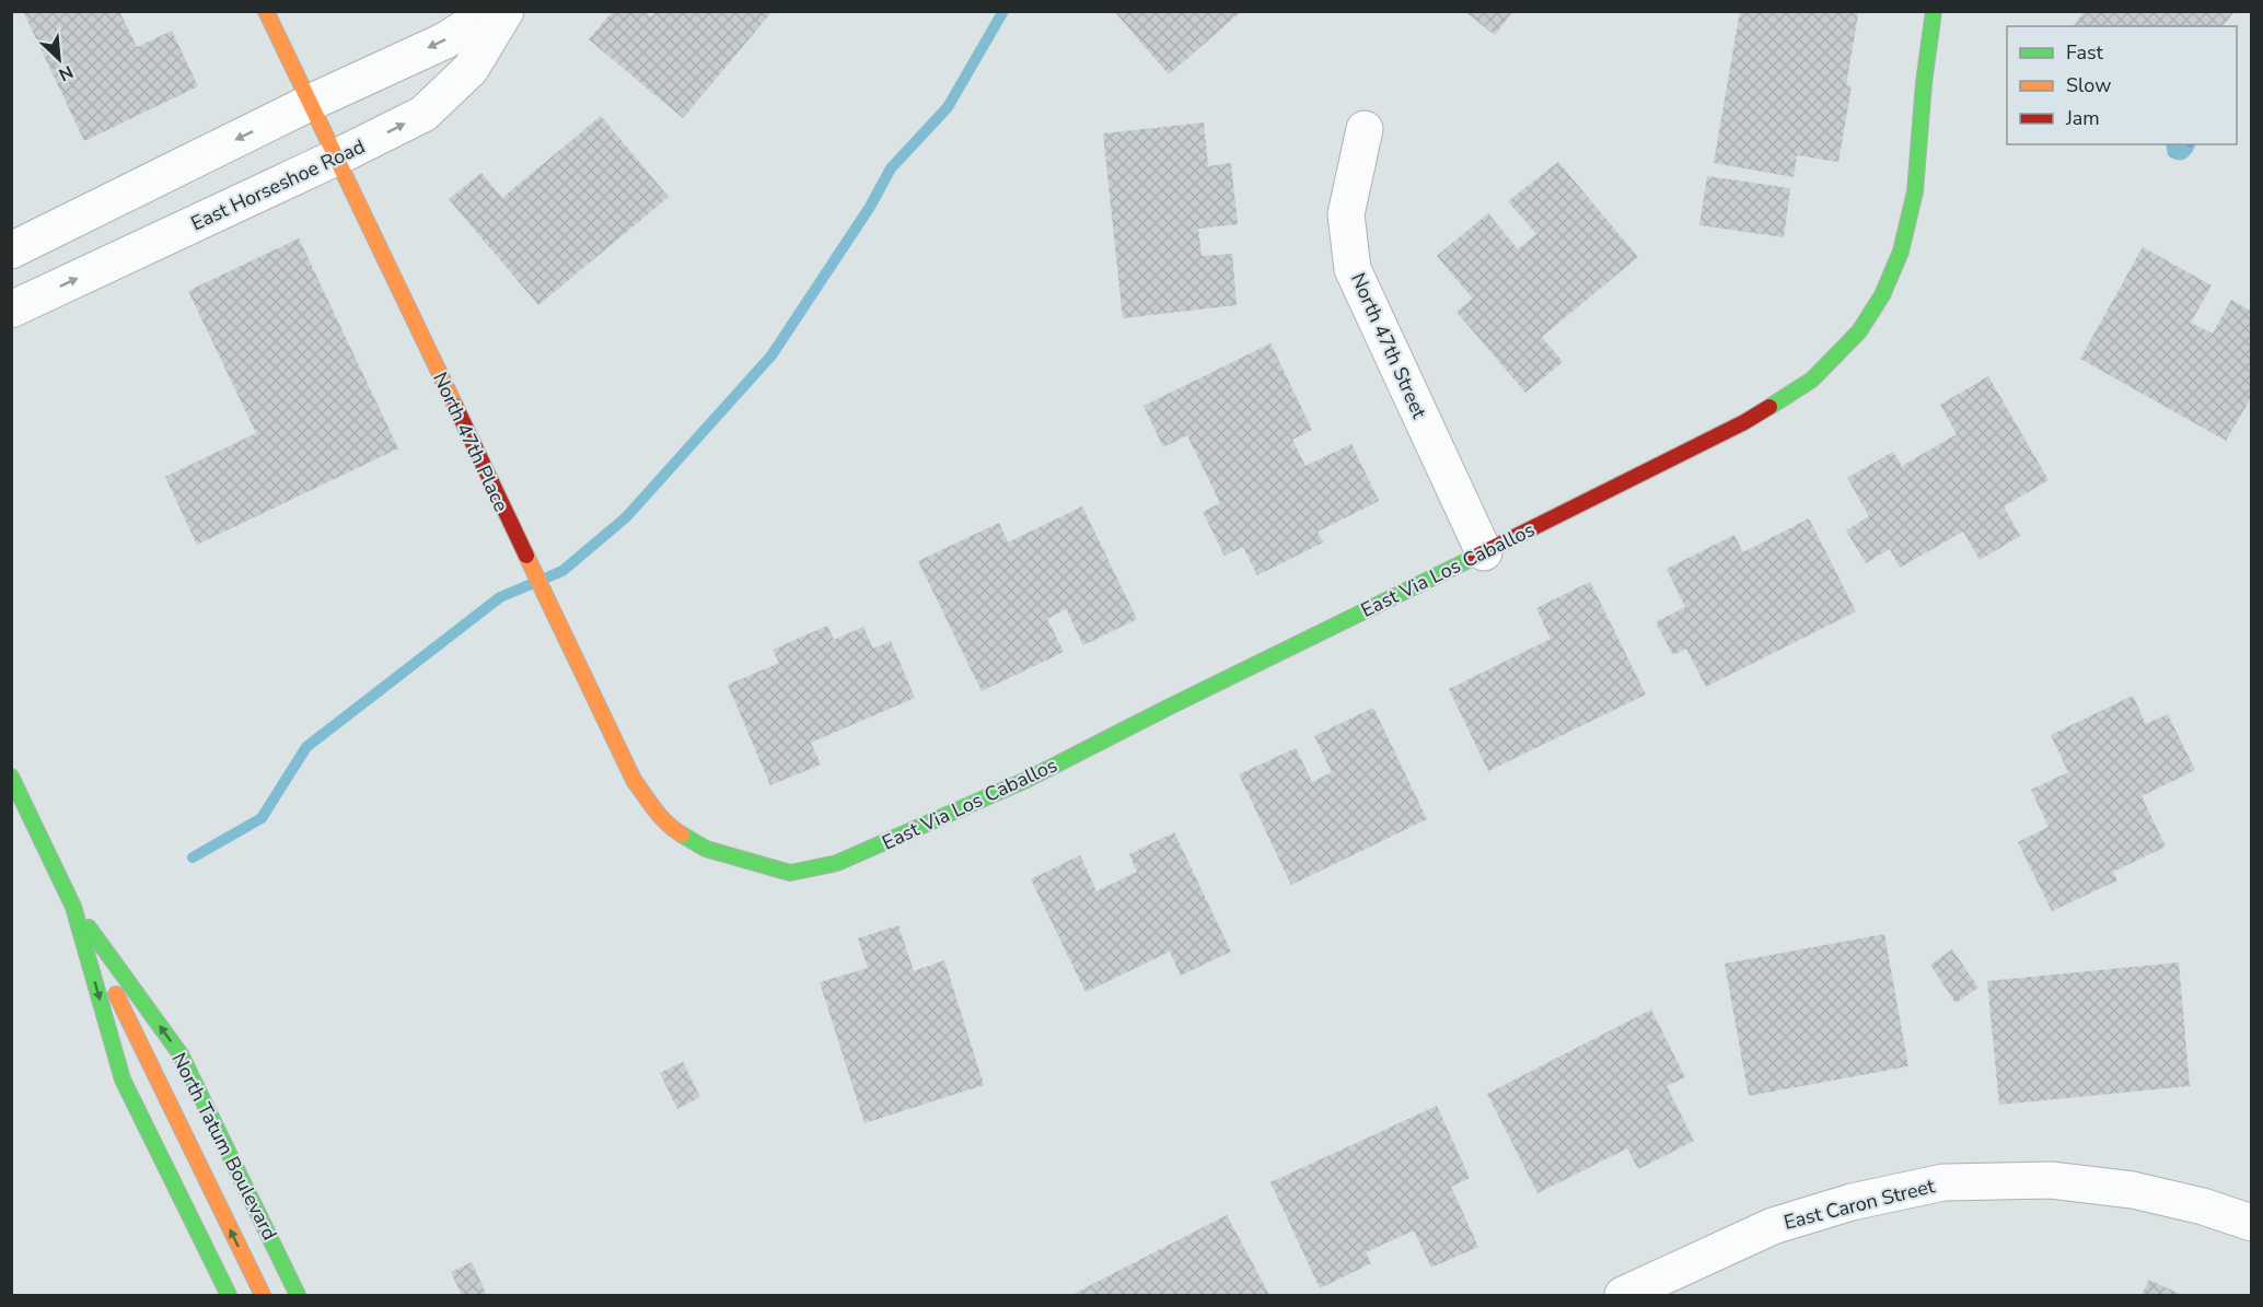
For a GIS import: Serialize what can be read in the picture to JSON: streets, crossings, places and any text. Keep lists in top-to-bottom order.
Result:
{
  "streets": {
    "street": [
      "East Horseshoe Road",
      "North 47th Street",
      "North 47th Place",
      "East Via Los Caballos",
      "North Tatum Boulevard",
      "East Caron Street"
    ]
  },
  "crossings": [
    ["East Horseshoe Road", "North 47th Place"],
    ["North 47th Street", "East Via Los Caballos"],
    ["North 47th Place", "East Via Los Caballos"]
  ],
  "legend": ["Fast", "Slow", "Jam"],
  "north": "bottom right"
}
